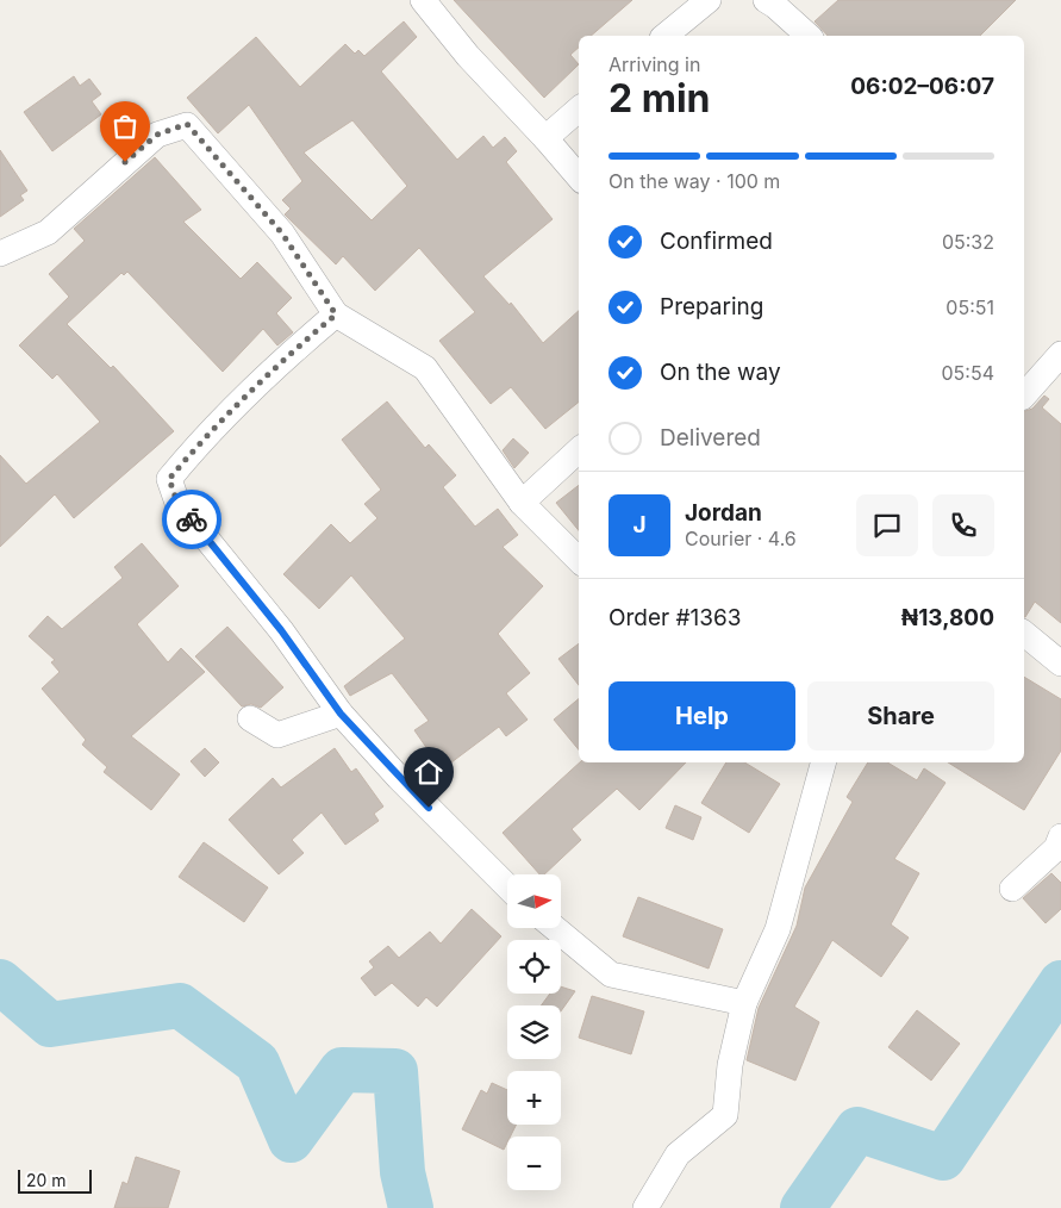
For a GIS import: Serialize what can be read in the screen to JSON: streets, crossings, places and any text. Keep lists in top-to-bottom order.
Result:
{
  "scale_bar": "20 m",
  "north": "right",
  "page": {
    "heading": ["2 min", "Arriving in", "06:02–06:07"],
    "panel": [
      "Jordan",
      "Courier · 4.6",
      "Order #1363",
      "₦13,800"
    ],
    "bar": "On the way · 100 m",
    "list": [
      ["Confirmed", "05:32"],
      ["Preparing", "05:51"],
      ["On the way", "05:54"],
      "Delivered"
    ],
    "round": "J",
    "buttons": ["Help", "Share"],
    "map_buttons": ["+", "−"],
    "scale": "20 m"
  }
}
